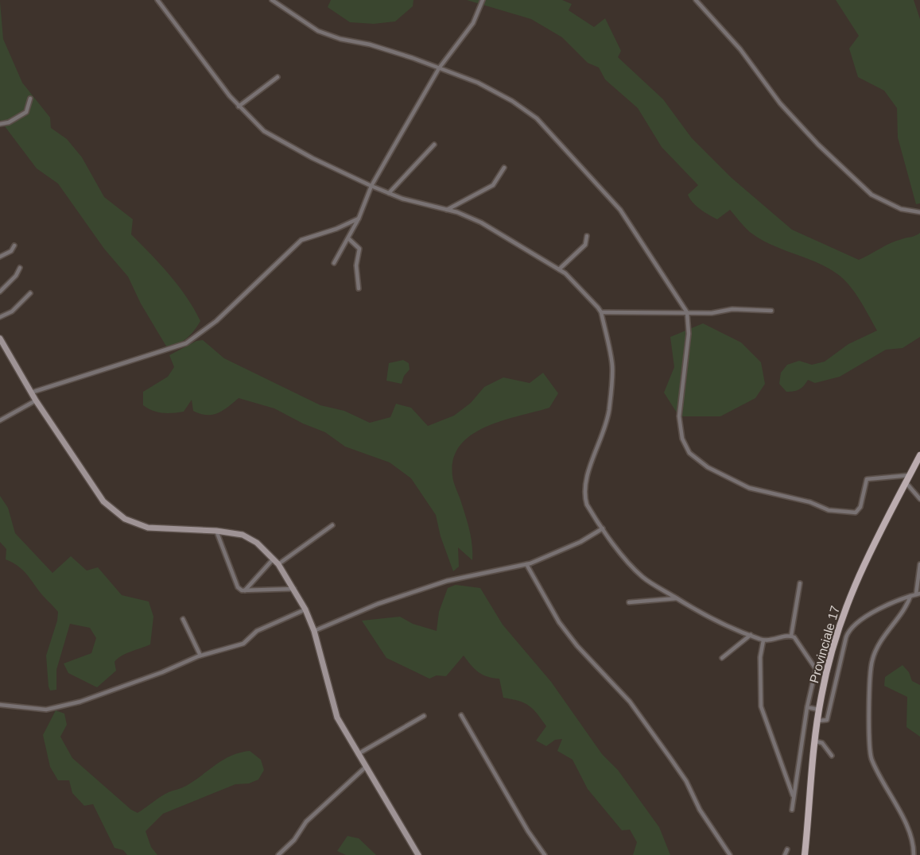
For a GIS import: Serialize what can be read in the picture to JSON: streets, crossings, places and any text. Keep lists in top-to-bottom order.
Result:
{
  "streets": {
    "main road": ["Provinciale 17"]
  }
}
